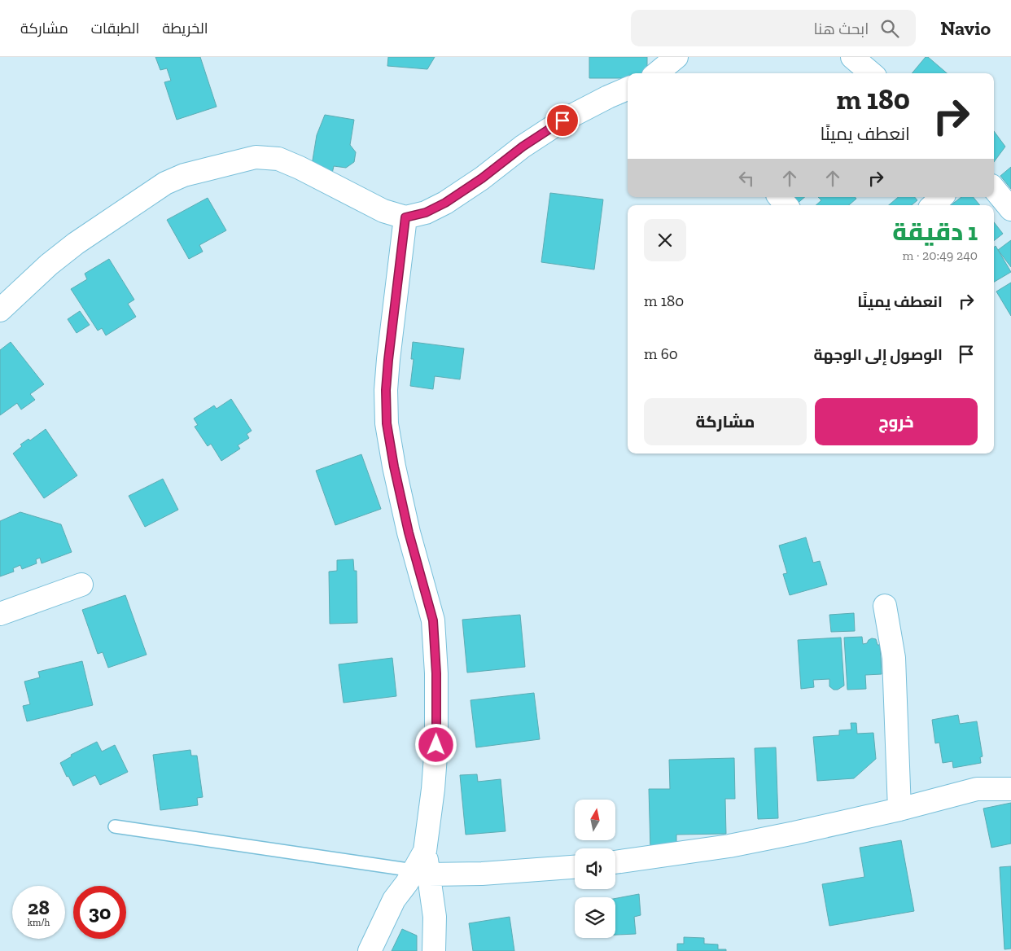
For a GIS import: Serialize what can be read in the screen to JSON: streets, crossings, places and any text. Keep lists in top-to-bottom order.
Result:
{
  "north": "top",
  "page": {
    "header": "Navio",
    "search": "ابحث هنا",
    "nav": ["الخريطة", "الطبقات", "مشاركة"],
    "turn": ["180 m", "انعطف يمينًا"],
    "heading": ["1 دقيقة", "240 m · 20:49"],
    "list": [
      {
        "name": "انعطف يمينًا",
        "value": "180 m"
      },
      {
        "name": "الوصول إلى الوجهة",
        "value": "60 m"
      }
    ],
    "buttons": ["خروج", "مشاركة"],
    "speed": "28 km/h",
    "limit": "30"
  }
}
